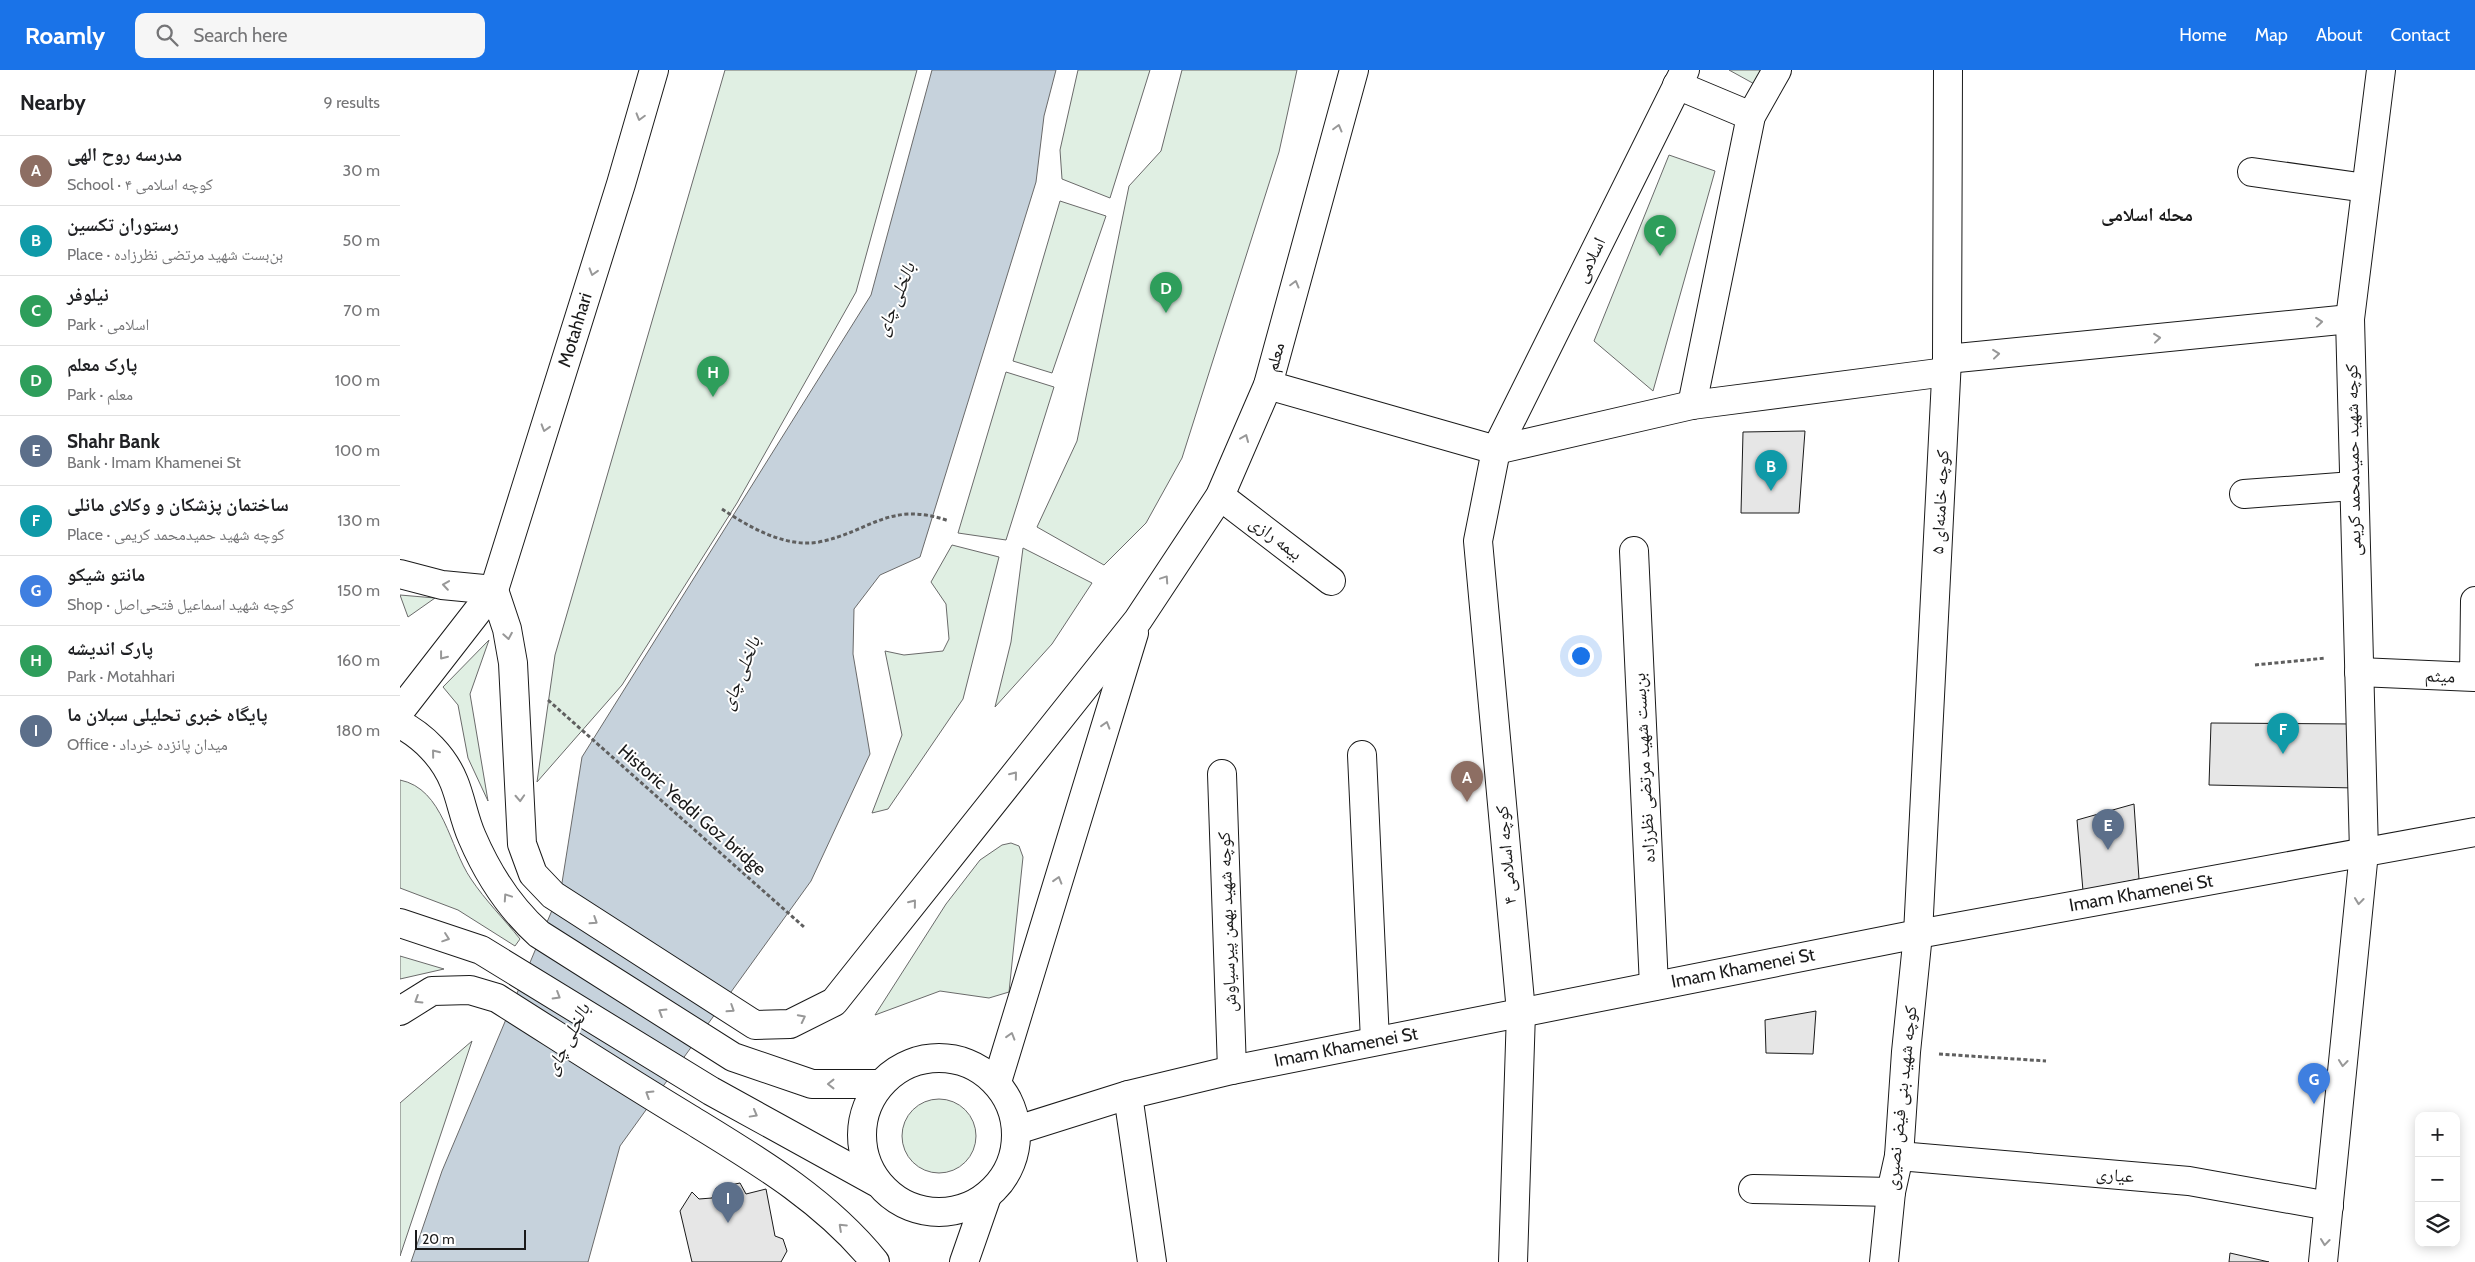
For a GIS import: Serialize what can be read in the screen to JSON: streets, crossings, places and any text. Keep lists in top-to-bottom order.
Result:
{
  "streets": {
    "street": [
      "اسلامی",
      "Motahhari",
      "معلم",
      "کوچه شهید حمیدمحمد کریمی",
      "کوچه خامنه‌ای ۵",
      "بیمه رازی",
      "میثم",
      "بن‌بست شهید مرتضی نظرزاده",
      "کوچه اسلامی ۴",
      "Imam Khamenei St",
      "کوچه شهید بهمن پیرسیاوش",
      "کوچه شهید بنی فیض نصیری",
      "عیاری"
    ],
    "path": ["Historic Yeddi Goz bridge"]
  },
  "crossings": [
    ["اسلامی", "کوچه اسلامی ۴"],
    ["معلم", "بیمه رازی"],
    ["کوچه شهید حمیدمحمد کریمی", "میثم"],
    ["کوچه شهید حمیدمحمد کریمی", "Imam Khamenei St"],
    ["کوچه شهید حمیدمحمد کریمی", "عیاری"],
    ["کوچه خامنه‌ای ۵", "Imam Khamenei St"],
    ["کوچه خامنه‌ای ۵", "کوچه شهید بنی فیض نصیری"],
    ["بن‌بست شهید مرتضی نظرزاده", "Imam Khamenei St"],
    ["کوچه اسلامی ۴", "Imam Khamenei St"],
    ["Imam Khamenei St", "کوچه شهید بهمن پیرسیاوش"],
    ["Imam Khamenei St", "کوچه شهید بنی فیض نصیری"],
    ["کوچه شهید بنی فیض نصیری", "عیاری"]
  ],
  "one_way": ["Motahhari", "معلم"],
  "districts": ["محله اسلامی"],
  "water": ["بالخلی چای"],
  "scale_bar": "20 m",
  "page": {
    "header": "Roamly",
    "search": "Search here",
    "nav": [
      "Home",
      "Map",
      "About",
      "Contact"
    ],
    "heading": ["Nearby", "9 results"],
    "list": [
      {
        "mark": "A",
        "name": "مدرسه روح الهی",
        "note": "School · کوچه اسلامی ۴",
        "value": "30 m"
      },
      {
        "mark": "B",
        "name": "رستوران تکسین",
        "note": "Place · بن‌بست شهید مرتضی نظرزاده",
        "value": "50 m"
      },
      {
        "mark": "C",
        "name": "نیلوفر",
        "note": "Park · اسلامی",
        "value": "70 m"
      },
      {
        "mark": "D",
        "name": "پارک معلم",
        "note": "Park · معلم",
        "value": "100 m"
      },
      {
        "mark": "E",
        "name": "Shahr Bank",
        "note": "Bank · Imam Khamenei St",
        "value": "100 m"
      },
      {
        "mark": "F",
        "name": "ساختمان پزشکان و وکلای مانلی",
        "note": "Place · کوچه شهید حمیدمحمد کریمی",
        "value": "130 m"
      },
      {
        "mark": "G",
        "name": "مانتو شیکو",
        "note": "Shop · کوچه شهید اسماعیل فتحی‌اصل",
        "value": "150 m"
      },
      {
        "mark": "H",
        "name": "پارک اندیشه",
        "note": "Park · Motahhari",
        "value": "160 m"
      },
      {
        "mark": "I",
        "name": "پایگاه خبری تحلیلی سبلان ما",
        "note": "Office · میدان پانزده خرداد",
        "value": "180 m"
      }
    ],
    "pins": [
      "C",
      "D",
      "H",
      "B",
      "F",
      "A",
      "E",
      "G",
      "I"
    ],
    "map_buttons": ["+", "−"],
    "scale": "20 m"
  }
}
